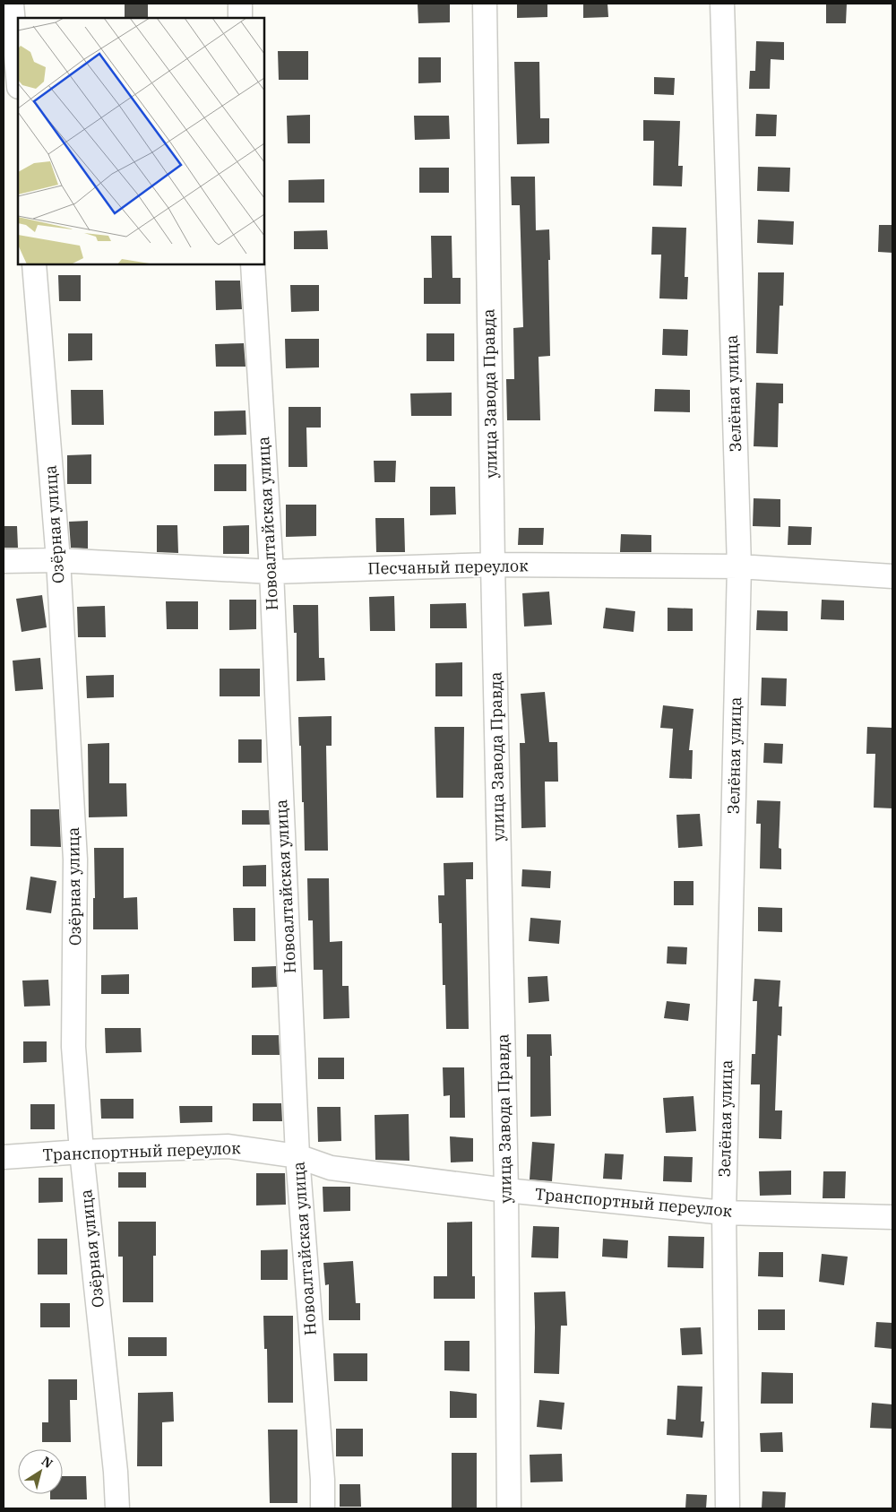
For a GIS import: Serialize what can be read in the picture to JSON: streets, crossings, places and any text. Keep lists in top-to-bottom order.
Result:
{
  "streets": {
    "street": [
      "улица Завода Правда",
      "Зелёная улица",
      "Новоалтайская улица",
      "Озёрная улица",
      "Песчаный переулок",
      "Транспортный переулок"
    ]
  },
  "crossings": [
    ["улица Завода Правда", "Песчаный переулок"],
    ["улица Завода Правда", "Транспортный переулок"],
    ["Зелёная улица", "Песчаный переулок"],
    ["Зелёная улица", "Транспортный переулок"],
    ["Новоалтайская улица", "Песчаный переулок"],
    ["Новоалтайская улица", "Транспортный переулок"],
    ["Озёрная улица", "Песчаный переулок"],
    ["Озёрная улица", "Транспортный переулок"]
  ],
  "north": "top right"
}
